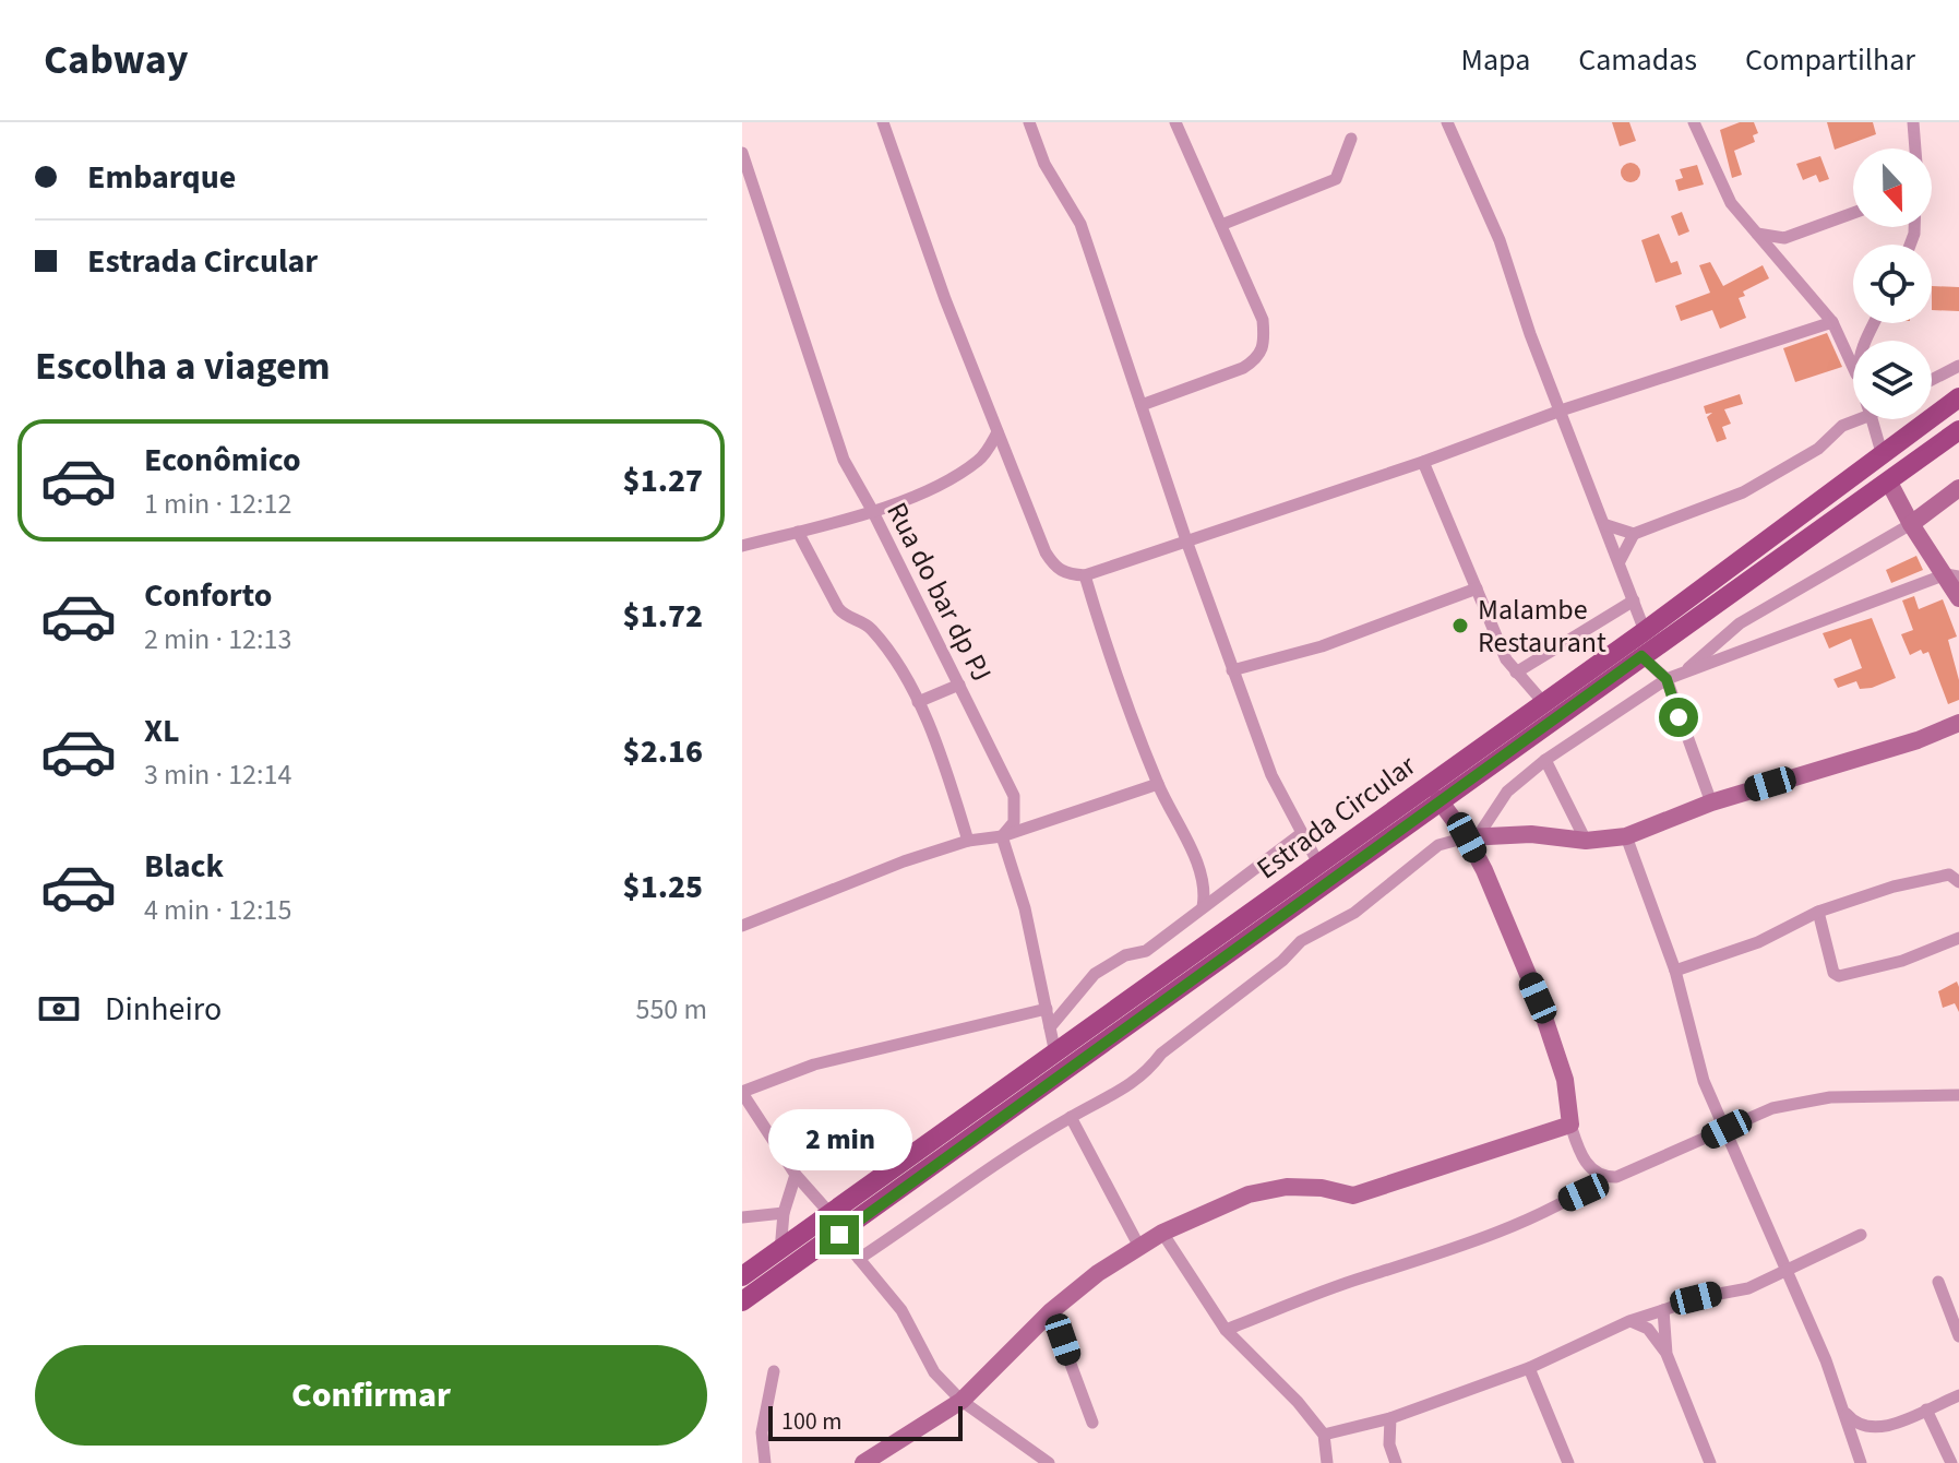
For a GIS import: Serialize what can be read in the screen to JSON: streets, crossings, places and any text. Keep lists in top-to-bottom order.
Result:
{
  "streets": {
    "main road": ["Estrada Circular"],
    "street": ["Rua do bar dp PJ"]
  },
  "places": ["Malambe Restaurant"],
  "scale_bar": "100 m",
  "north": "bottom",
  "page": {
    "header": "Cabway",
    "nav": ["Mapa", "Camadas", "Compartilhar"],
    "banner": ["Embarque", "Estrada Circular"],
    "heading": "Escolha a viagem",
    "list": [
      {
        "name": "Econômico",
        "note": "1 min · 12:12",
        "value": "$1.27"
      },
      {
        "name": "Conforto",
        "note": "2 min · 12:13",
        "value": "$1.72"
      },
      {
        "name": "XL",
        "note": "3 min · 12:14",
        "value": "$2.16"
      },
      {
        "name": "Black",
        "note": "4 min · 12:15",
        "value": "$1.25"
      }
    ],
    "pay": ["Dinheiro", "550 m"],
    "bubble": "2 min",
    "buttons": "Confirmar",
    "scale": "100 m"
  }
}
